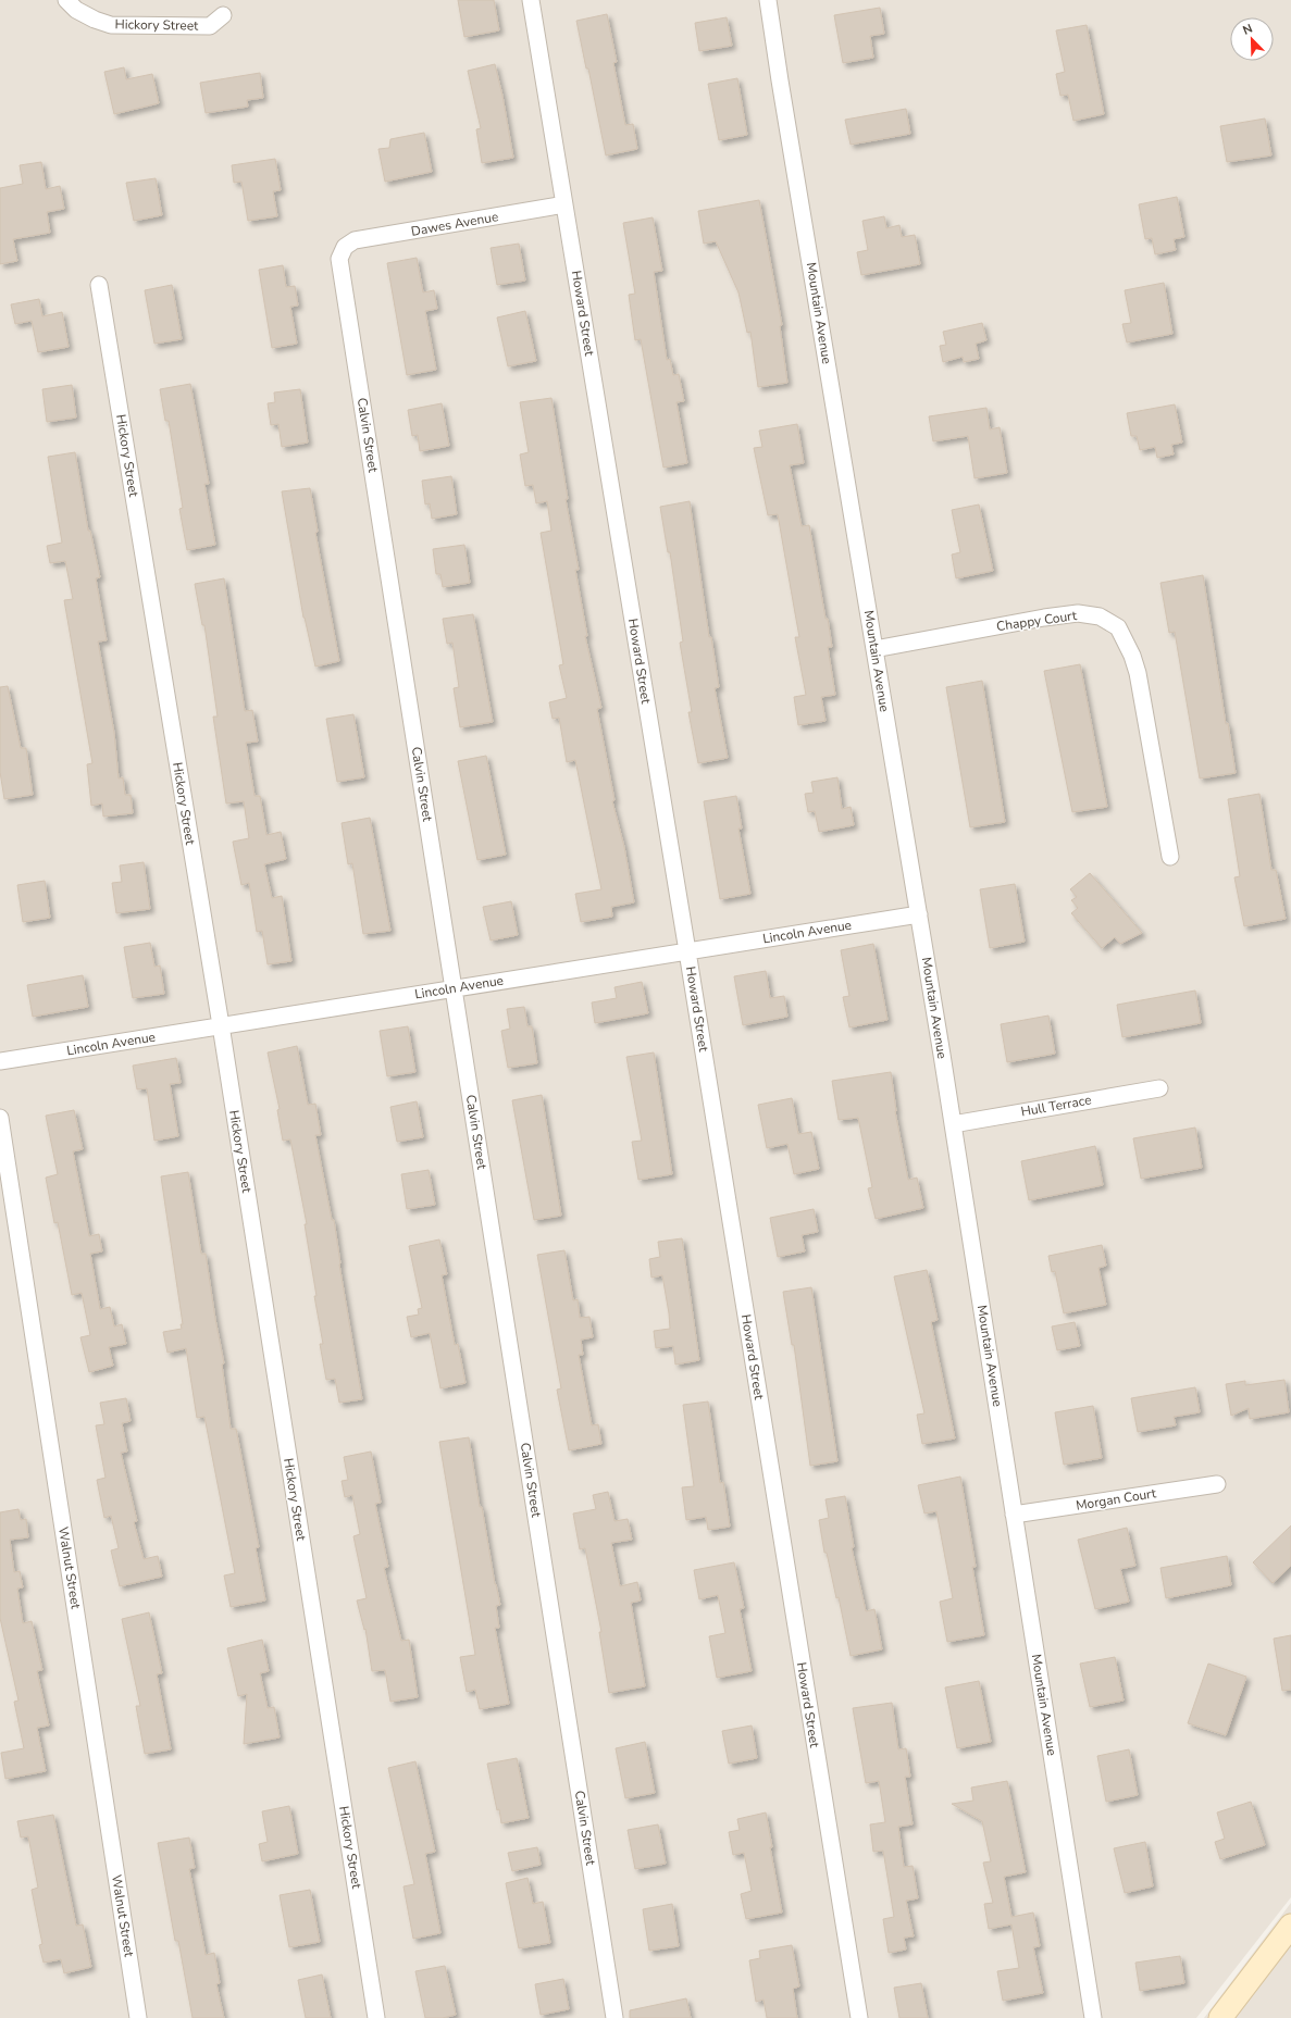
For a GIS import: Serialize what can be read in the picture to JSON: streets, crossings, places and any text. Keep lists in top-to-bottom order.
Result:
{
  "streets": {
    "street": [
      "Hickory Street",
      "Dawes Avenue",
      "Howard Street",
      "Mountain Avenue",
      "Calvin Street",
      "Chappy Court",
      "Lincoln Avenue",
      "Hull Terrace",
      "Morgan Court",
      "Walnut Street"
    ]
  },
  "crossings": [
    ["Hickory Street", "Lincoln Avenue"],
    ["Dawes Avenue", "Howard Street"],
    ["Dawes Avenue", "Calvin Street"],
    ["Howard Street", "Lincoln Avenue"],
    ["Mountain Avenue", "Chappy Court"],
    ["Mountain Avenue", "Lincoln Avenue"],
    ["Mountain Avenue", "Hull Terrace"],
    ["Mountain Avenue", "Morgan Court"],
    ["Calvin Street", "Lincoln Avenue"]
  ],
  "north": "top left"
}
